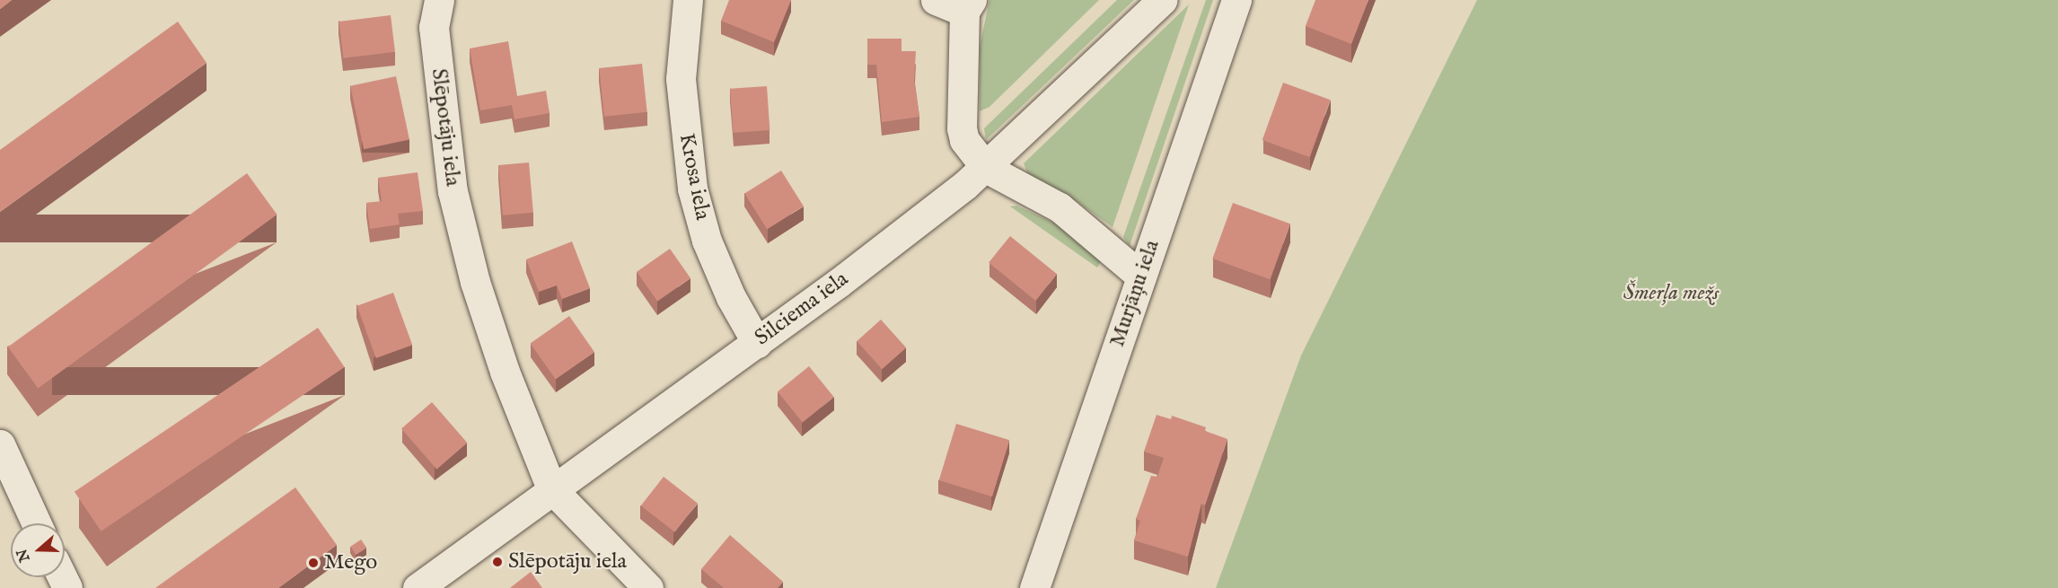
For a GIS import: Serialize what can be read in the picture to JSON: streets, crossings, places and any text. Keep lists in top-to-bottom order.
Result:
{
  "streets": {
    "street": [
      "Slēpotāju iela",
      "Krosa iela",
      "Murjāņu iela",
      "Silciema iela"
    ]
  },
  "crossings": [
    ["Slēpotāju iela", "Silciema iela"],
    ["Krosa iela", "Silciema iela"]
  ],
  "parks": ["Šmerļa mežs"],
  "places": ["Slēpotāju iela", "Mego"],
  "north": "left"
}
